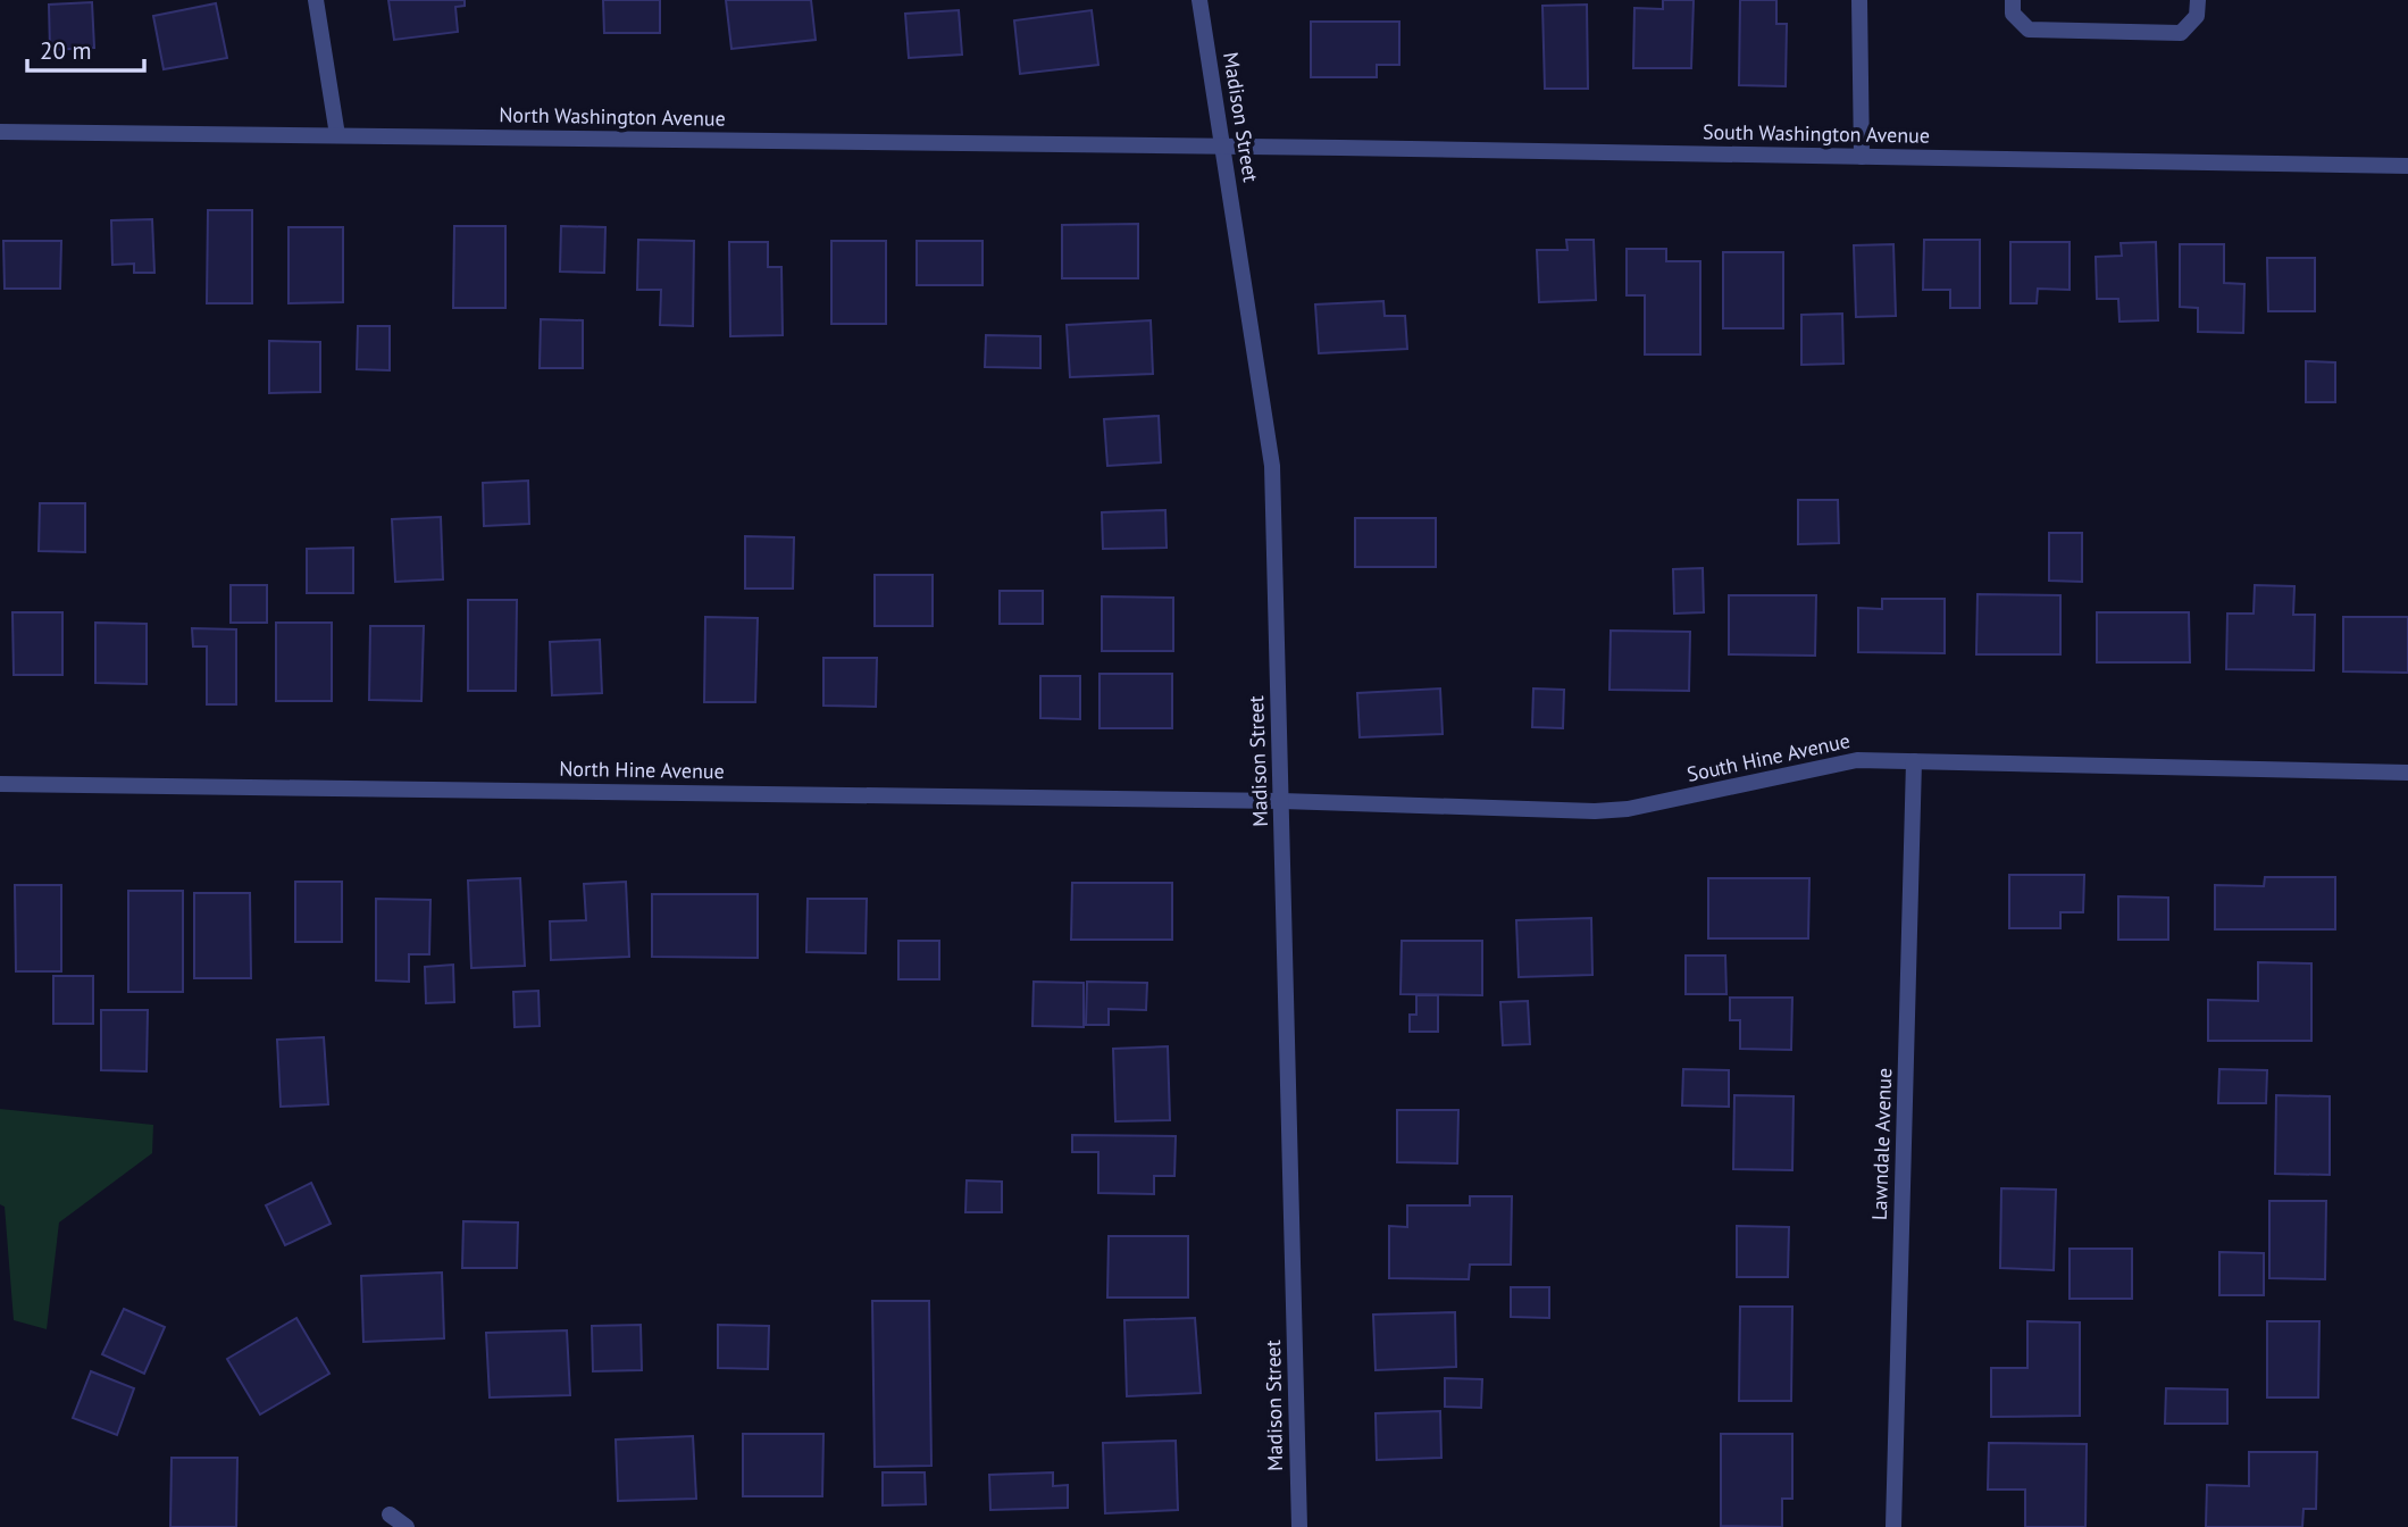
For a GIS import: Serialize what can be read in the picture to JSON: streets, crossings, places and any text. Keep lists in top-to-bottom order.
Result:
{
  "streets": {
    "street": [
      "North Washington Avenue",
      "Madison Street",
      "South Washington Avenue",
      "South Hine Avenue",
      "North Hine Avenue",
      "Lawndale Avenue"
    ]
  },
  "crossings": [
    ["North Washington Avenue", "Madison Street"],
    ["North Washington Avenue", "South Washington Avenue"],
    ["Madison Street", "South Washington Avenue"],
    ["Madison Street", "South Hine Avenue"],
    ["Madison Street", "North Hine Avenue"],
    ["South Hine Avenue", "North Hine Avenue"],
    ["South Hine Avenue", "Lawndale Avenue"]
  ],
  "scale_bar": "20 m"
}
